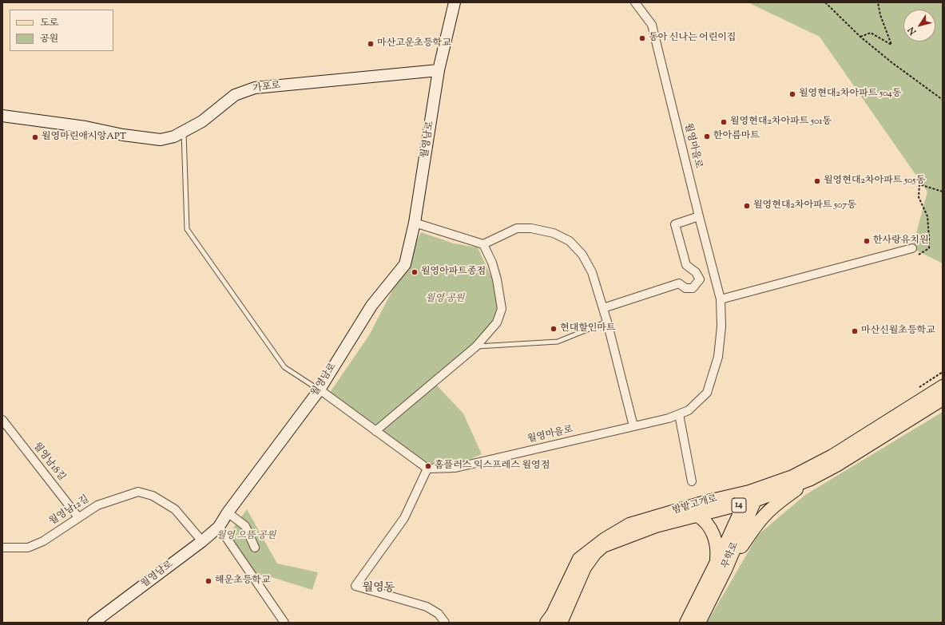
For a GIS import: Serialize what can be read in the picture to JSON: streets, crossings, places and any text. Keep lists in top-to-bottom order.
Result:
{
  "streets": {
    "main road": [
      "가포로",
      "월영남로",
      "밤밭고개로",
      "14",
      "무학로"
    ],
    "street": ["월영마을로", "월영남18길", "월영남12길"]
  },
  "crossings": [
    ["가포로", "월영남로"],
    ["월영남로", "월영남12길"],
    ["월영남18길", "월영남12길"],
    ["밤밭고개로", "무학로"]
  ],
  "districts": ["월영동"],
  "parks": ["월영 공원", "월영 으뜸 공원"],
  "places": [
    "동아 신나는 어린이집",
    "마산고운초등학교",
    "월영현대2차아파트 504동",
    "월영현대2차아파트 501동",
    "한아름마트",
    "월영마린애시앙APT",
    "월영현대2차아파트 505동",
    "월영현대2차아파트 507동",
    "한사랑유치원",
    "월영아파트종점",
    "현대할인마트",
    "마산신월초등학교",
    "홈플러스 익스프레스 월영점",
    "해운초등학교"
  ],
  "legend": ["도로", "공원"],
  "north": "bottom left"
}
